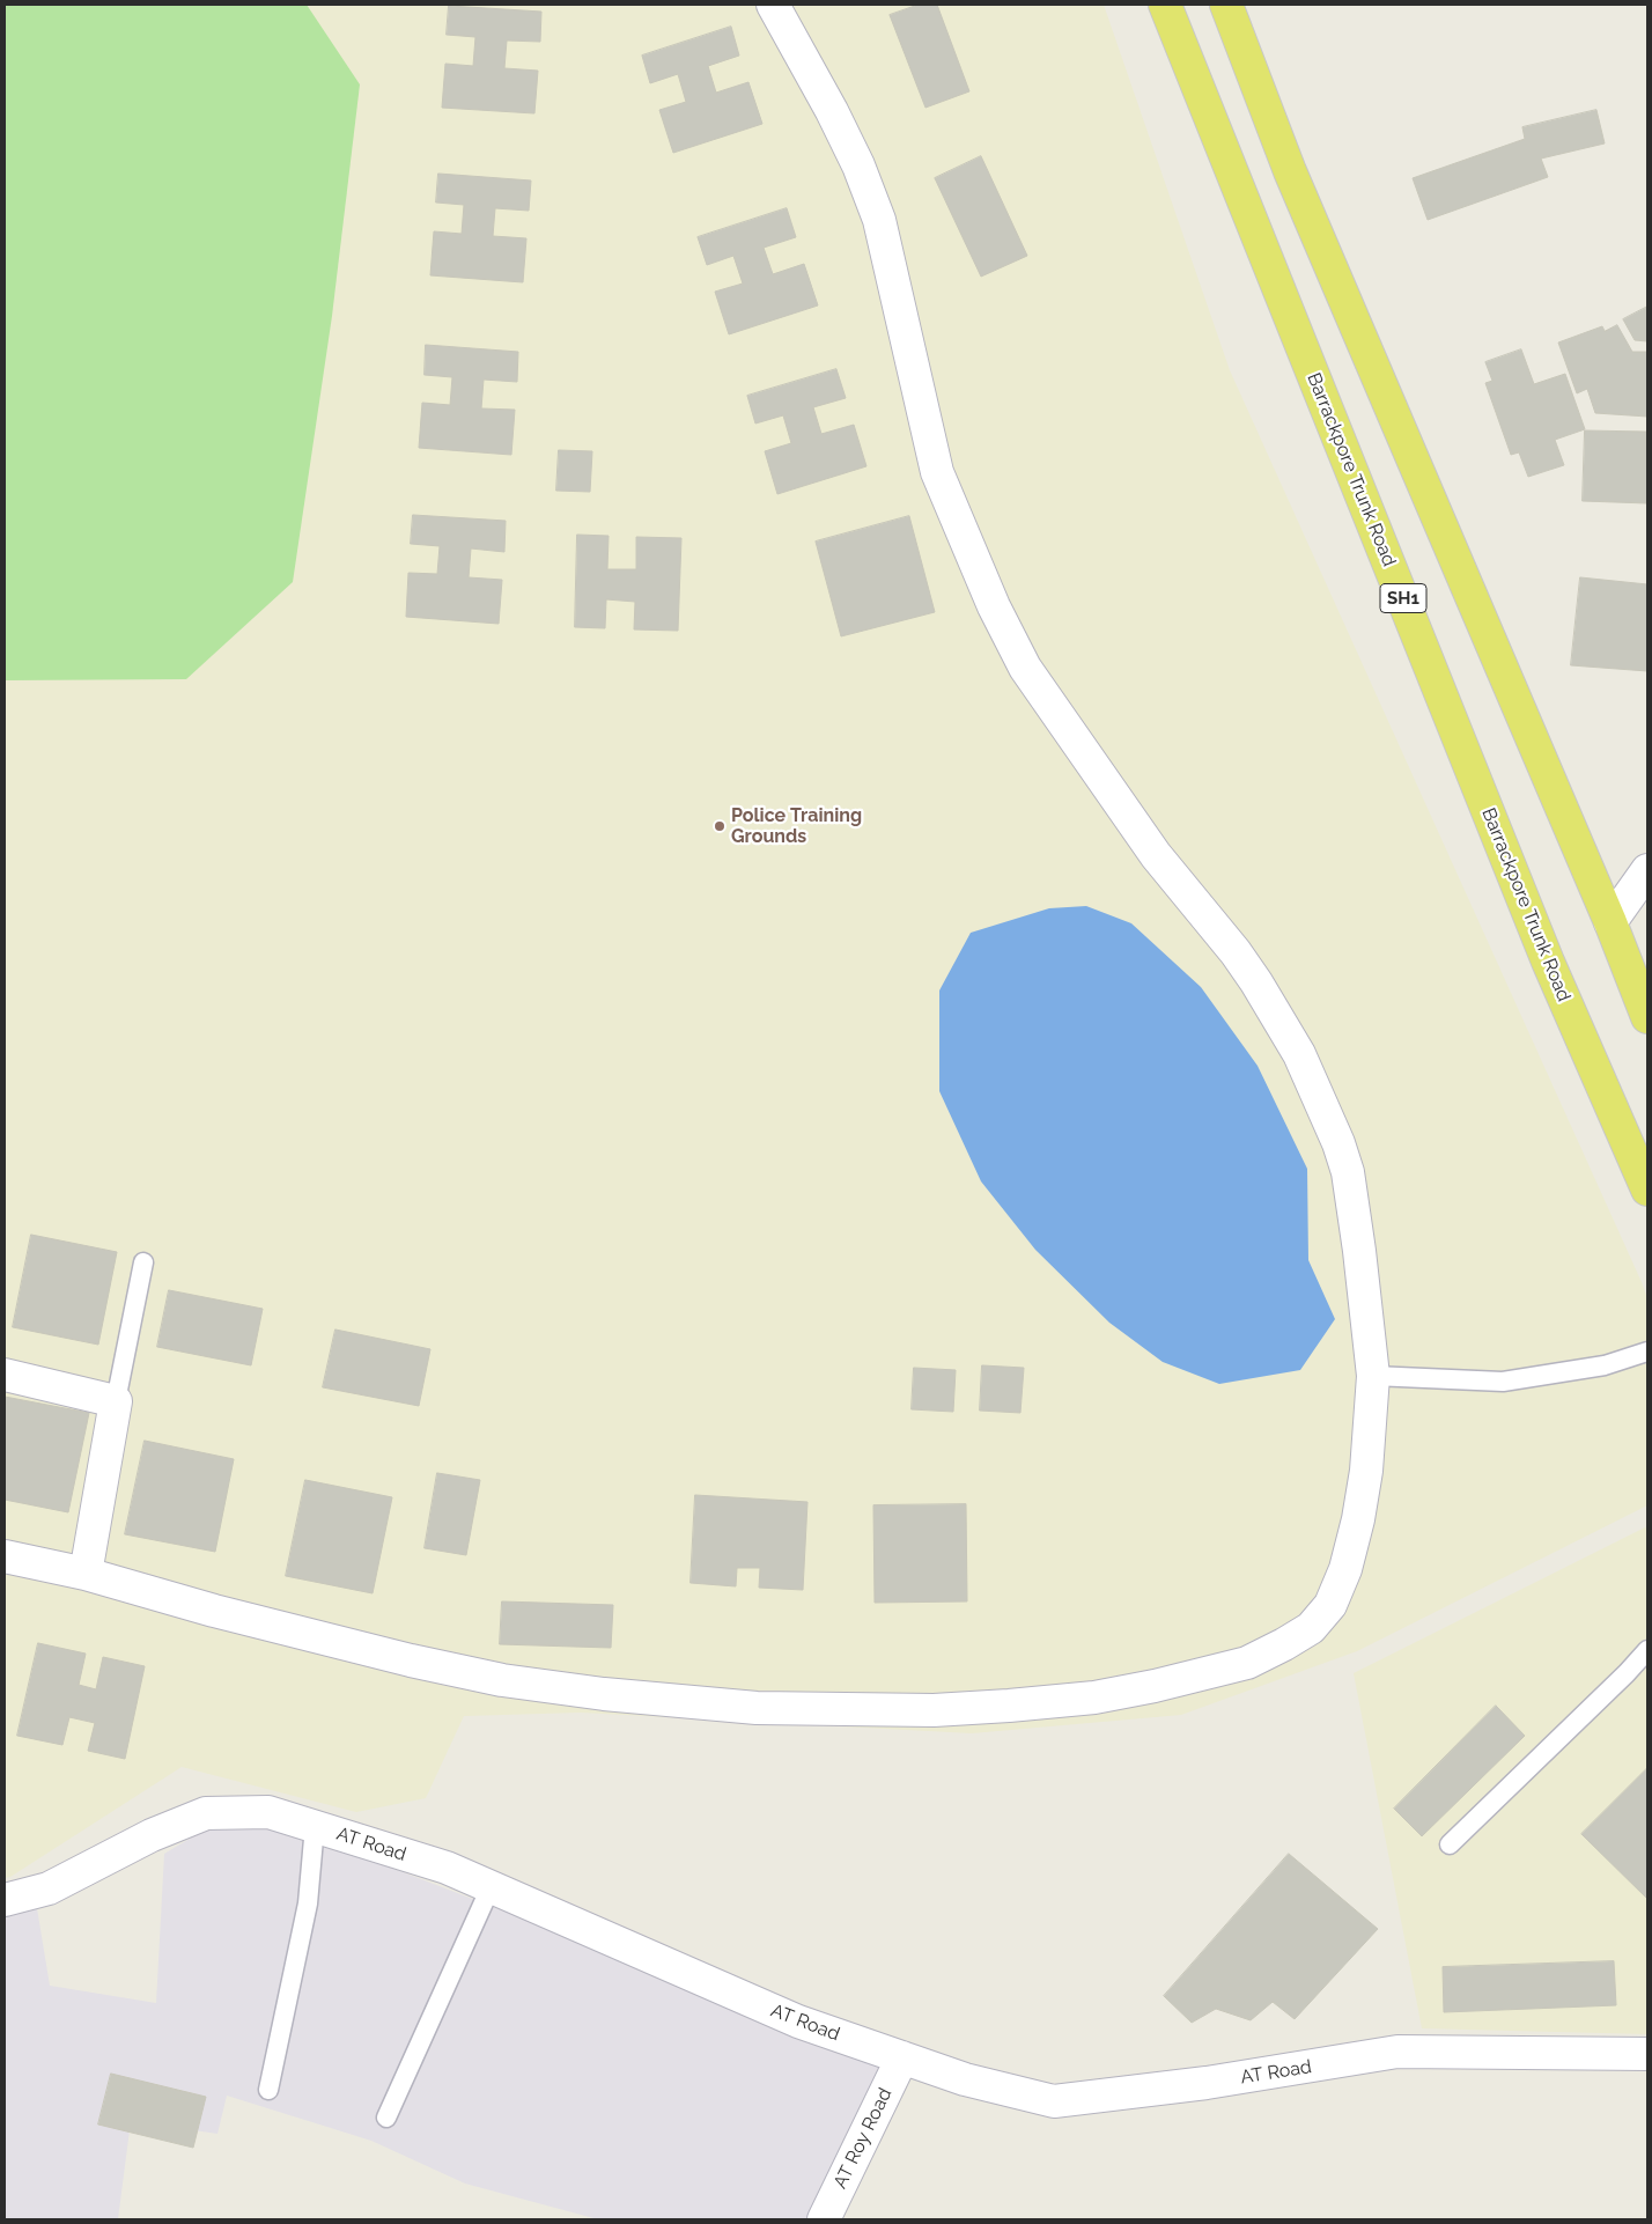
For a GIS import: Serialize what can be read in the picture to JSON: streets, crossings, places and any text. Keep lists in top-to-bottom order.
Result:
{
  "streets": {
    "main road": ["Barrackpore Trunk Road", "SH1"],
    "street": ["AT Road", "AT Roy Road"]
  },
  "crossings": [
    ["AT Road", "AT Roy Road"]
  ],
  "places": ["Police Training Grounds"]
}
